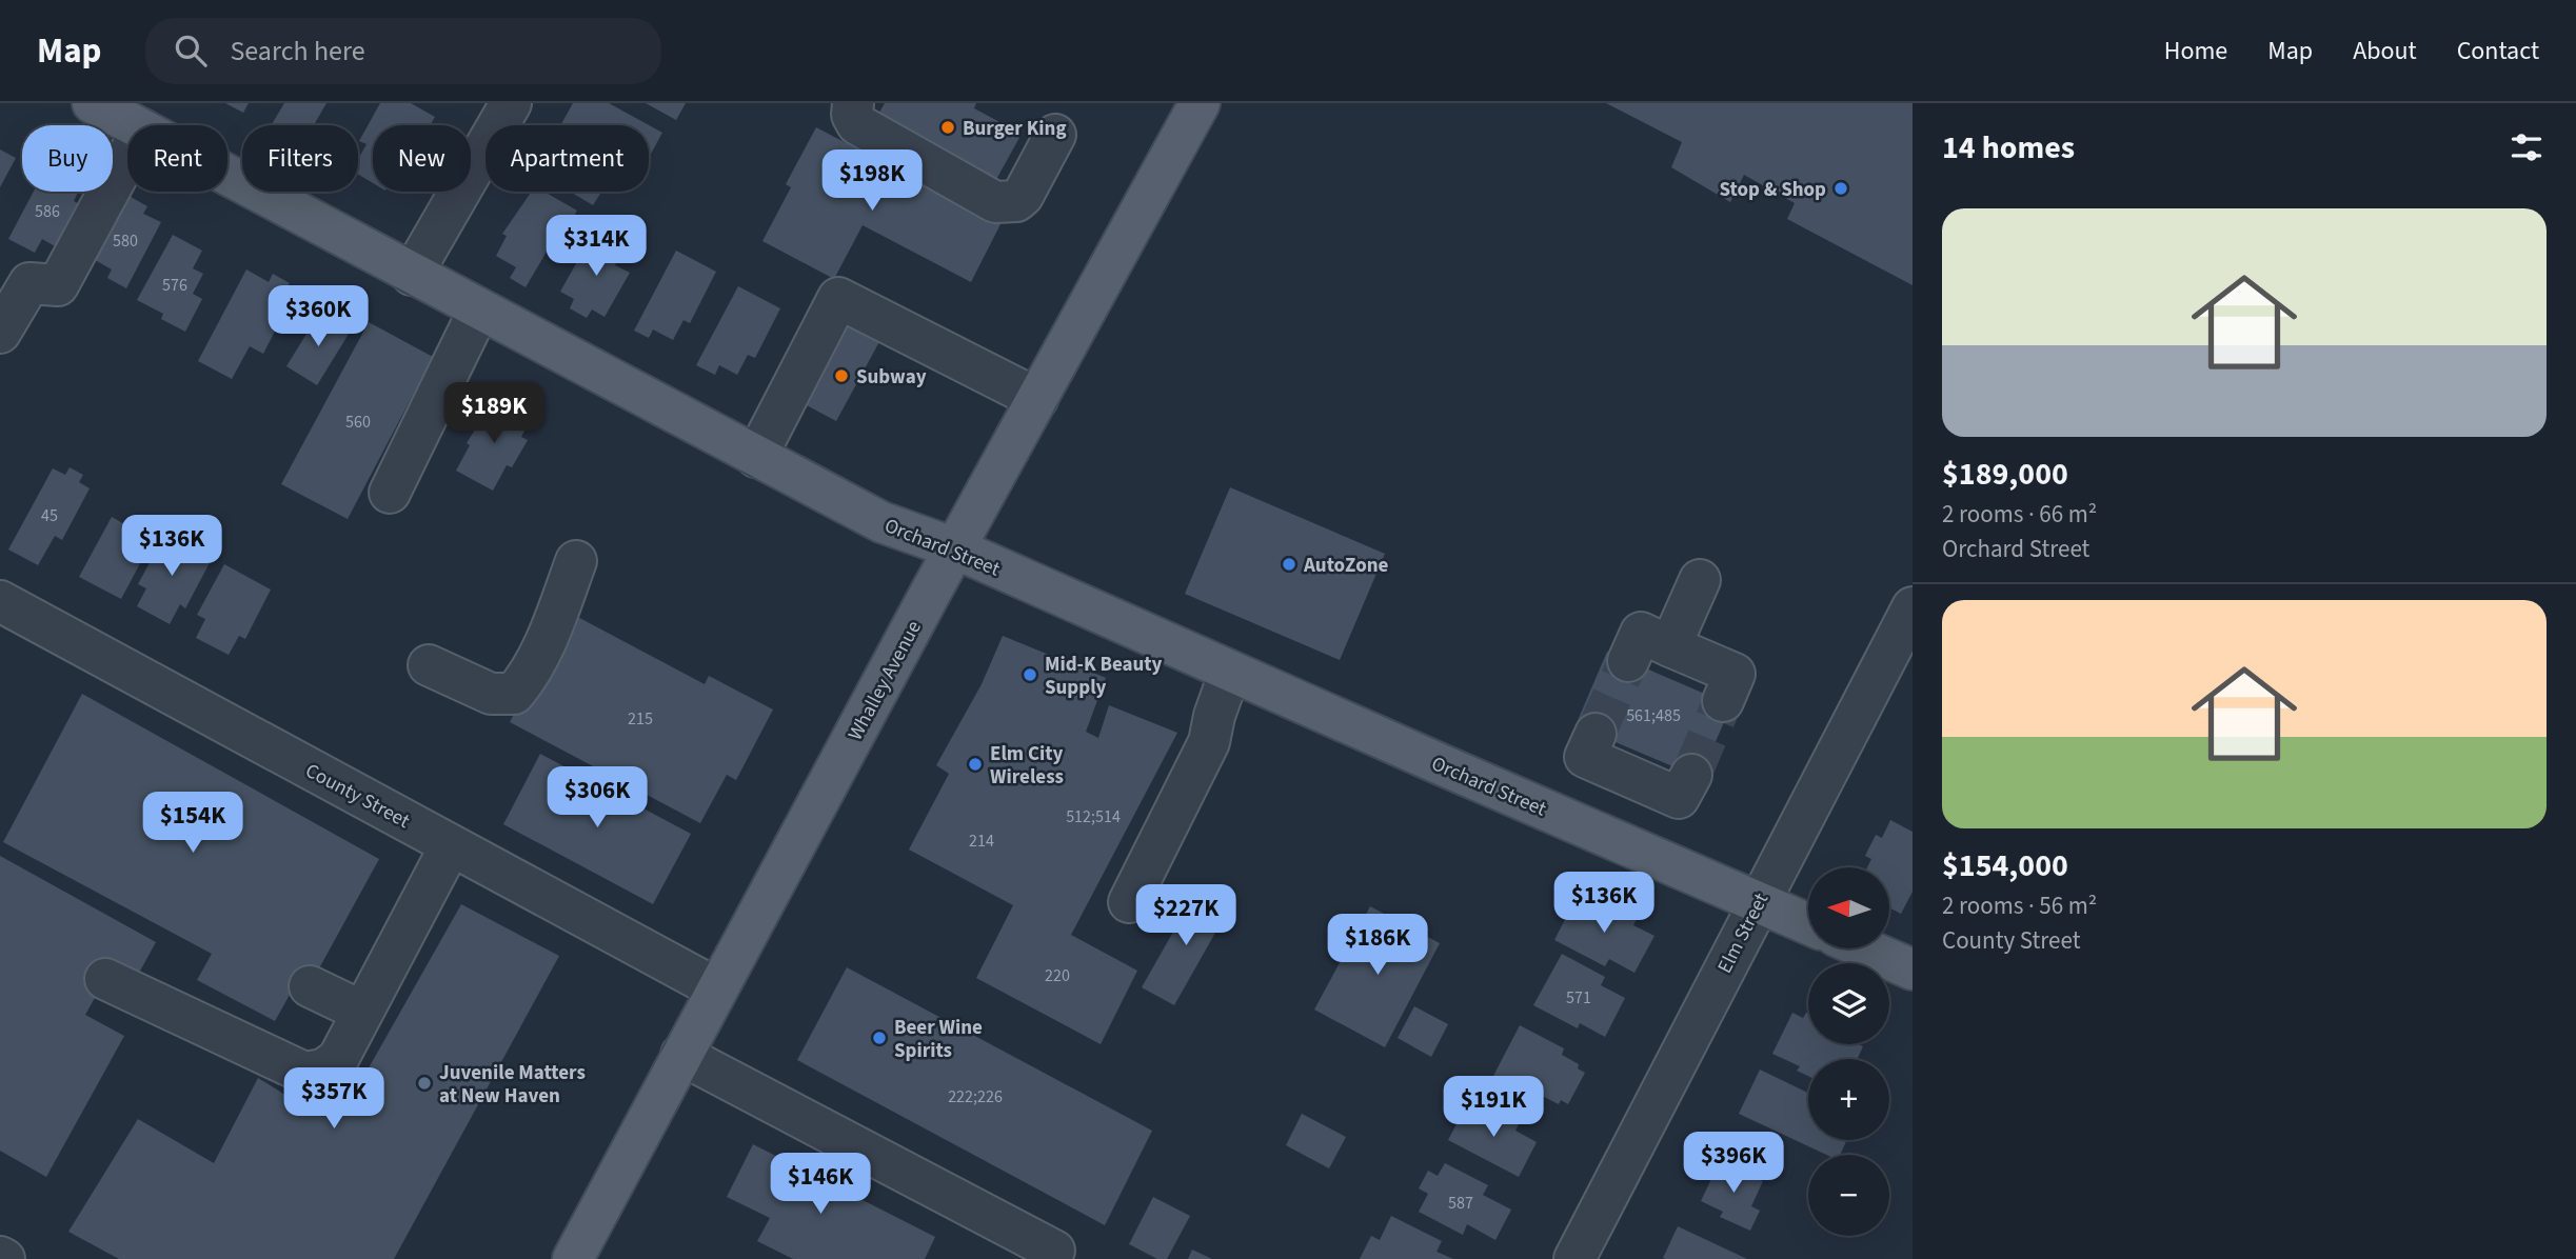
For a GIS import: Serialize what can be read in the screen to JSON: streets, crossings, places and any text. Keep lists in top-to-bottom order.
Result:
{
  "streets": {
    "main road": ["Orchard Street", "Whalley Avenue"],
    "street": ["County Street", "Elm Street"]
  },
  "crossings": [
    ["Orchard Street", "Whalley Avenue"],
    ["Orchard Street", "Elm Street"],
    ["Whalley Avenue", "County Street"]
  ],
  "places": [
    "Burger King",
    "Stop & Shop",
    "Subway",
    "AutoZone",
    "Mid-K Beauty Supply",
    "Elm City Wireless",
    "Beer Wine Spirits",
    "Juvenile Matters at New Haven"
  ],
  "house_numbers": [
    "586",
    "580",
    "576",
    "560",
    "45",
    "561;485",
    "215",
    "512;514",
    "214",
    "220",
    "571",
    "222;226",
    "587"
  ],
  "north": "left",
  "page": {
    "header": "Map",
    "search": "Search here",
    "nav": [
      "Home",
      "Map",
      "About",
      "Contact"
    ],
    "heading": "14 homes",
    "chip": [
      "Buy",
      "Rent",
      "Filters",
      "New",
      "Apartment"
    ],
    "price": [
      "$198K",
      "$314K",
      "$360K",
      "$189K",
      "$136K",
      "$306K",
      "$154K",
      "$136K",
      "$227K",
      "$186K",
      "$357K",
      "$191K",
      "$396K",
      "$146K"
    ],
    "list": [
      {
        "name": "$189,000",
        "note": "2 rooms · 66 m² · Orchard Street"
      },
      {
        "name": "$154,000",
        "note": "2 rooms · 56 m² · County Street"
      }
    ],
    "map_buttons": ["+", "−"]
  }
}
